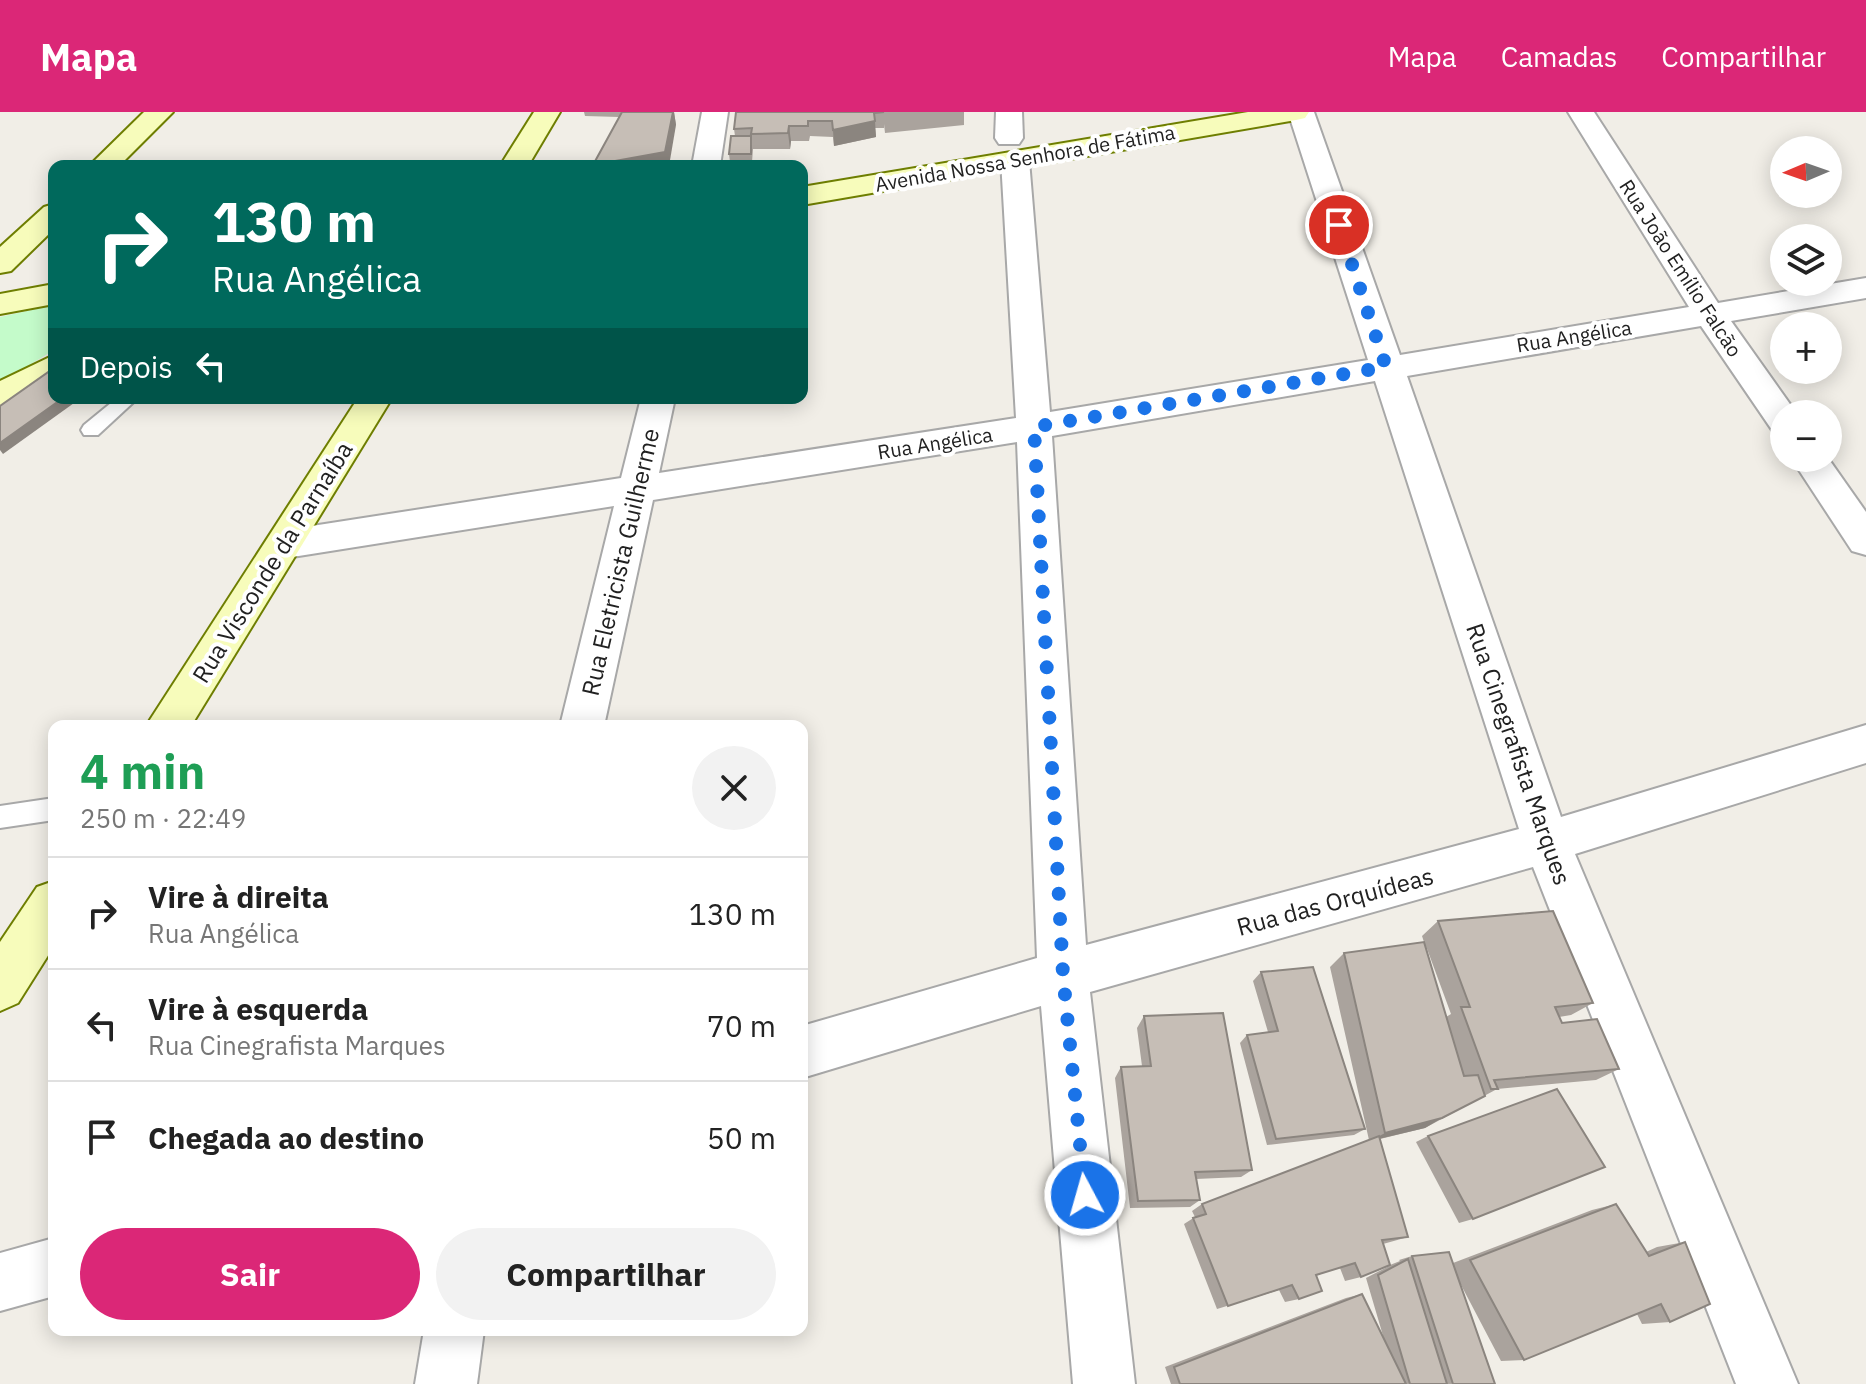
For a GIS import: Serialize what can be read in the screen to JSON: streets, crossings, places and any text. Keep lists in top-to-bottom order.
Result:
{
  "streets": {
    "main road": ["Avenida Nossa Senhora de Fátima", "Rua Visconde da Parnaíba"],
    "street": [
      "Rua João Emílio Falcão",
      "Rua Angélica",
      "Rua Eletricista Guilherme",
      "Rua Cinegrafista Marques",
      "Rua das Orquídeas"
    ]
  },
  "crossings": [
    ["Avenida Nossa Senhora de Fátima", "Rua Cinegrafista Marques"],
    ["Rua João Emílio Falcão", "Rua Angélica"],
    ["Rua Angélica", "Rua Visconde da Parnaíba"],
    ["Rua Angélica", "Rua Eletricista Guilherme"],
    ["Rua Angélica", "Rua Cinegrafista Marques"],
    ["Rua Cinegrafista Marques", "Rua das Orquídeas"]
  ],
  "north": "left",
  "page": {
    "header": "Mapa",
    "nav": ["Mapa", "Camadas", "Compartilhar"],
    "map_buttons": ["+", "−"],
    "turn": ["130 m", "Rua Angélica"],
    "then": "Depois",
    "heading": ["4 min", "250 m · 22:49"],
    "list": [
      {
        "name": "Vire à direita",
        "note": "Rua Angélica",
        "value": "130 m"
      },
      {
        "name": "Vire à esquerda",
        "note": "Rua Cinegrafista Marques",
        "value": "70 m"
      },
      {
        "name": "Chegada ao destino",
        "value": "50 m"
      }
    ],
    "buttons": ["Sair", "Compartilhar"]
  }
}
